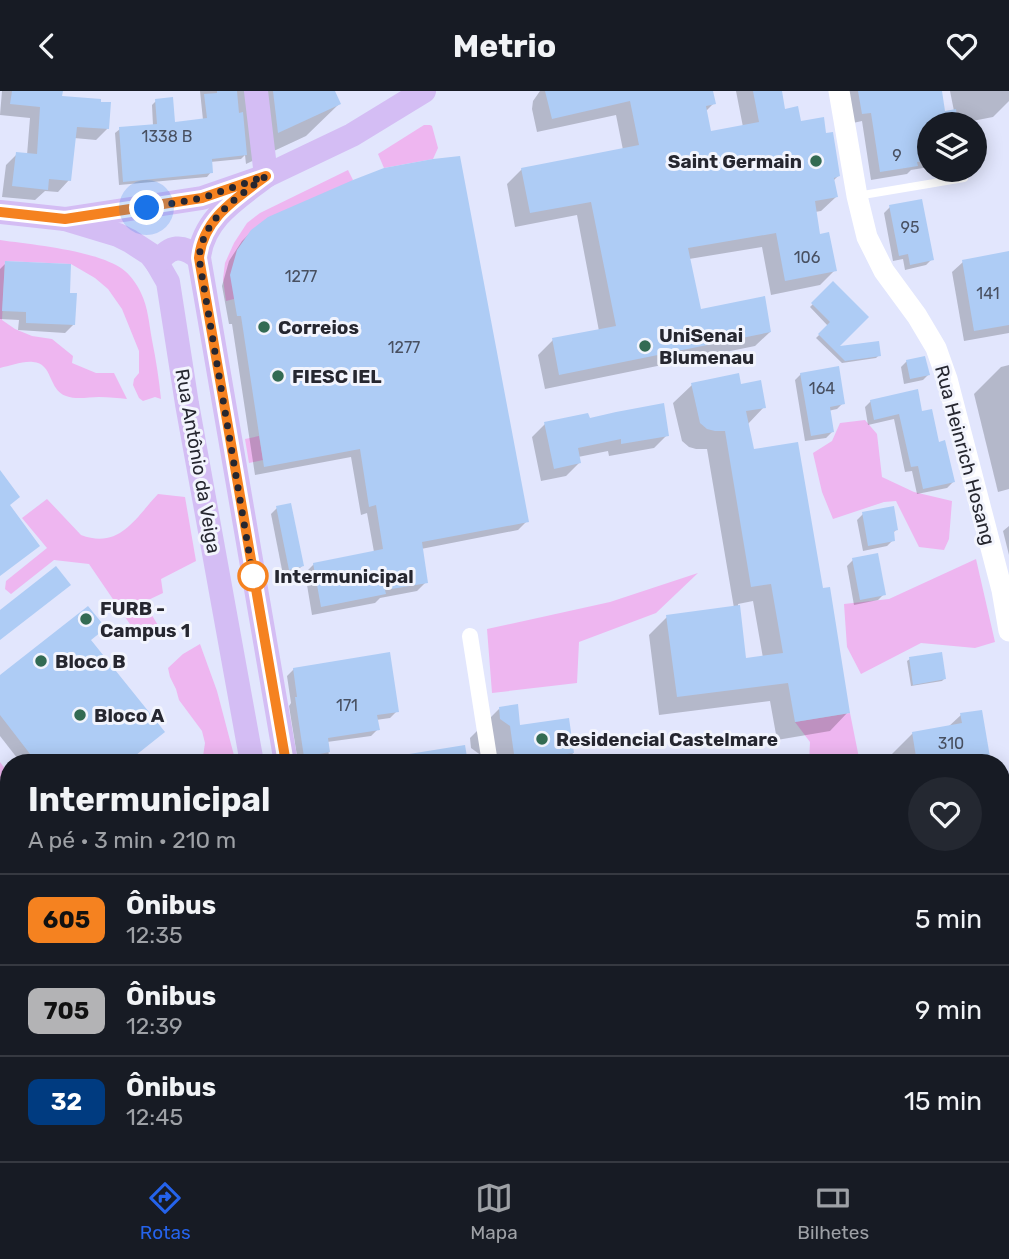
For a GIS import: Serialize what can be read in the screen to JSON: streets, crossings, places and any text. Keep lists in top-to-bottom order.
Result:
{
  "streets": {
    "main road": ["Rua Heinrich Hosang", "Rua Antônio da Veiga"]
  },
  "places": [
    "Saint Germain",
    "Correios",
    "UniSenai Blumenau",
    "FIESC IEL",
    "Intermunicipal",
    "FURB - Campus 1",
    "Bloco B",
    "Bloco A",
    "Residencial Castelmare"
  ],
  "lines": ["bus line 605"],
  "house_numbers": [
    "1338 B",
    "9",
    "95",
    "106",
    "1277",
    "141",
    "1277",
    "164",
    "171",
    "310"
  ],
  "page": {
    "header": "Metrio",
    "heading": ["Intermunicipal", "A pé · 3 min · 210 m"],
    "list": [
      {
        "mark": "605",
        "name": "Ônibus",
        "note": "12:35",
        "value": "5 min"
      },
      {
        "mark": "705",
        "name": "Ônibus",
        "note": "12:39",
        "value": "9 min"
      },
      {
        "mark": "32",
        "name": "Ônibus",
        "note": "12:45",
        "value": "15 min"
      }
    ],
    "tabs": ["Rotas", "Mapa", "Bilhetes"]
  }
}
